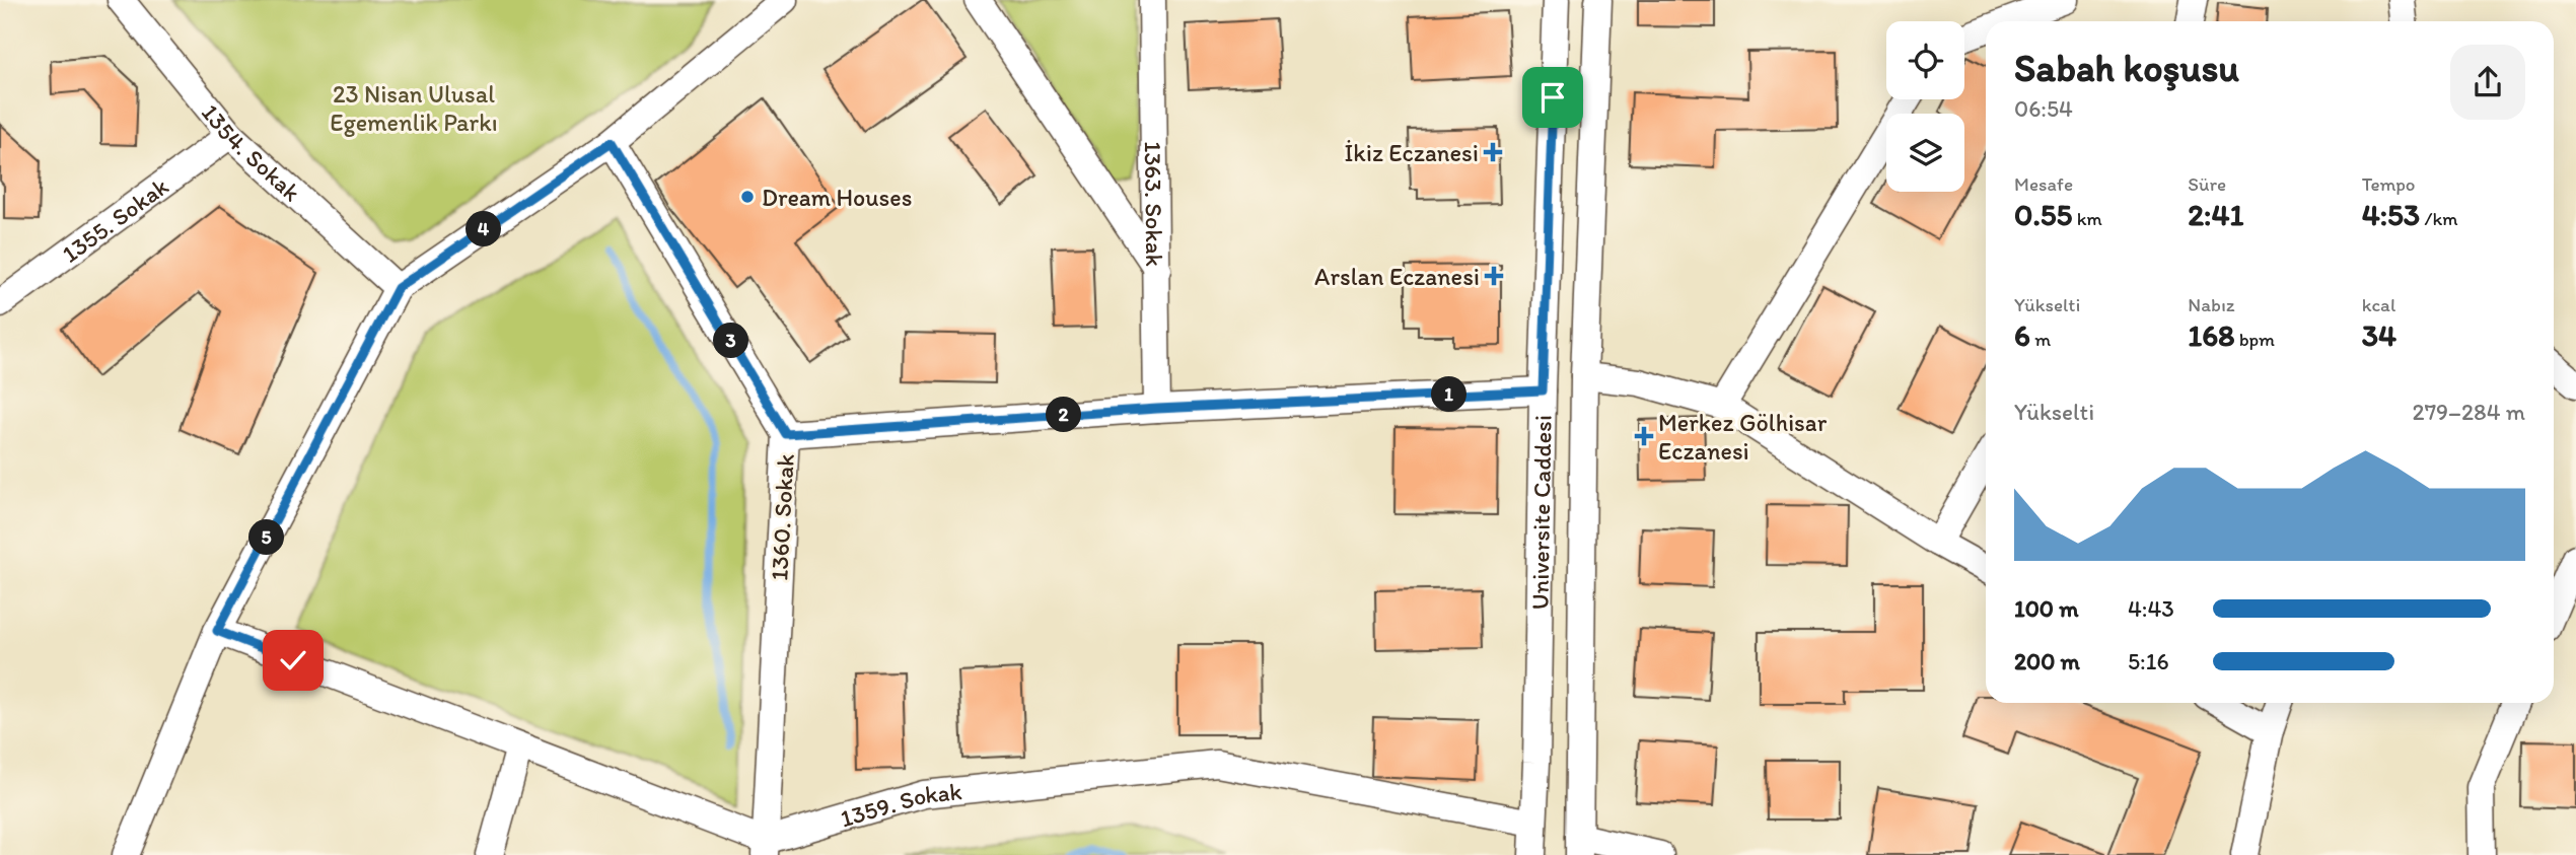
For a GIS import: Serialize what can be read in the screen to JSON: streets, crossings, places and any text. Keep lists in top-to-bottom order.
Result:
{
  "streets": {
    "street": [
      "1354. Sokak",
      "1363. Sokak",
      "1355. Sokak",
      "Universite Caddesi",
      "1360. Sokak",
      "1359. Sokak"
    ]
  },
  "crossings": [
    ["1354. Sokak", "1355. Sokak"],
    ["Universite Caddesi", "1359. Sokak"],
    ["1360. Sokak", "1359. Sokak"]
  ],
  "parks": ["23 Nisan Ulusal Egemenlik Parkı"],
  "places": {
    "health": ["İkiz Eczanesi", "Arslan Eczanesi", "Merkez Gölhisar Eczanesi"],
    "other": ["Dream Houses"]
  },
  "page": {
    "heading": ["Sabah koşusu", "06:54"],
    "stats": [
      ["Mesafe", "0.55 km"],
      ["Süre", "2:41"],
      ["Tempo", "4:53 /km"],
      ["Yükselti", "6 m"],
      ["Nabız", "168 bpm"],
      ["kcal", "34"]
    ],
    "pins": [
      "4",
      "3",
      "1",
      "2",
      "5"
    ],
    "chart": ["Yükselti", "279–284 m"],
    "list": [
      {
        "name": "100 m",
        "note": "4:43"
      },
      {
        "name": "200 m",
        "note": "5:16"
      }
    ]
  }
}
